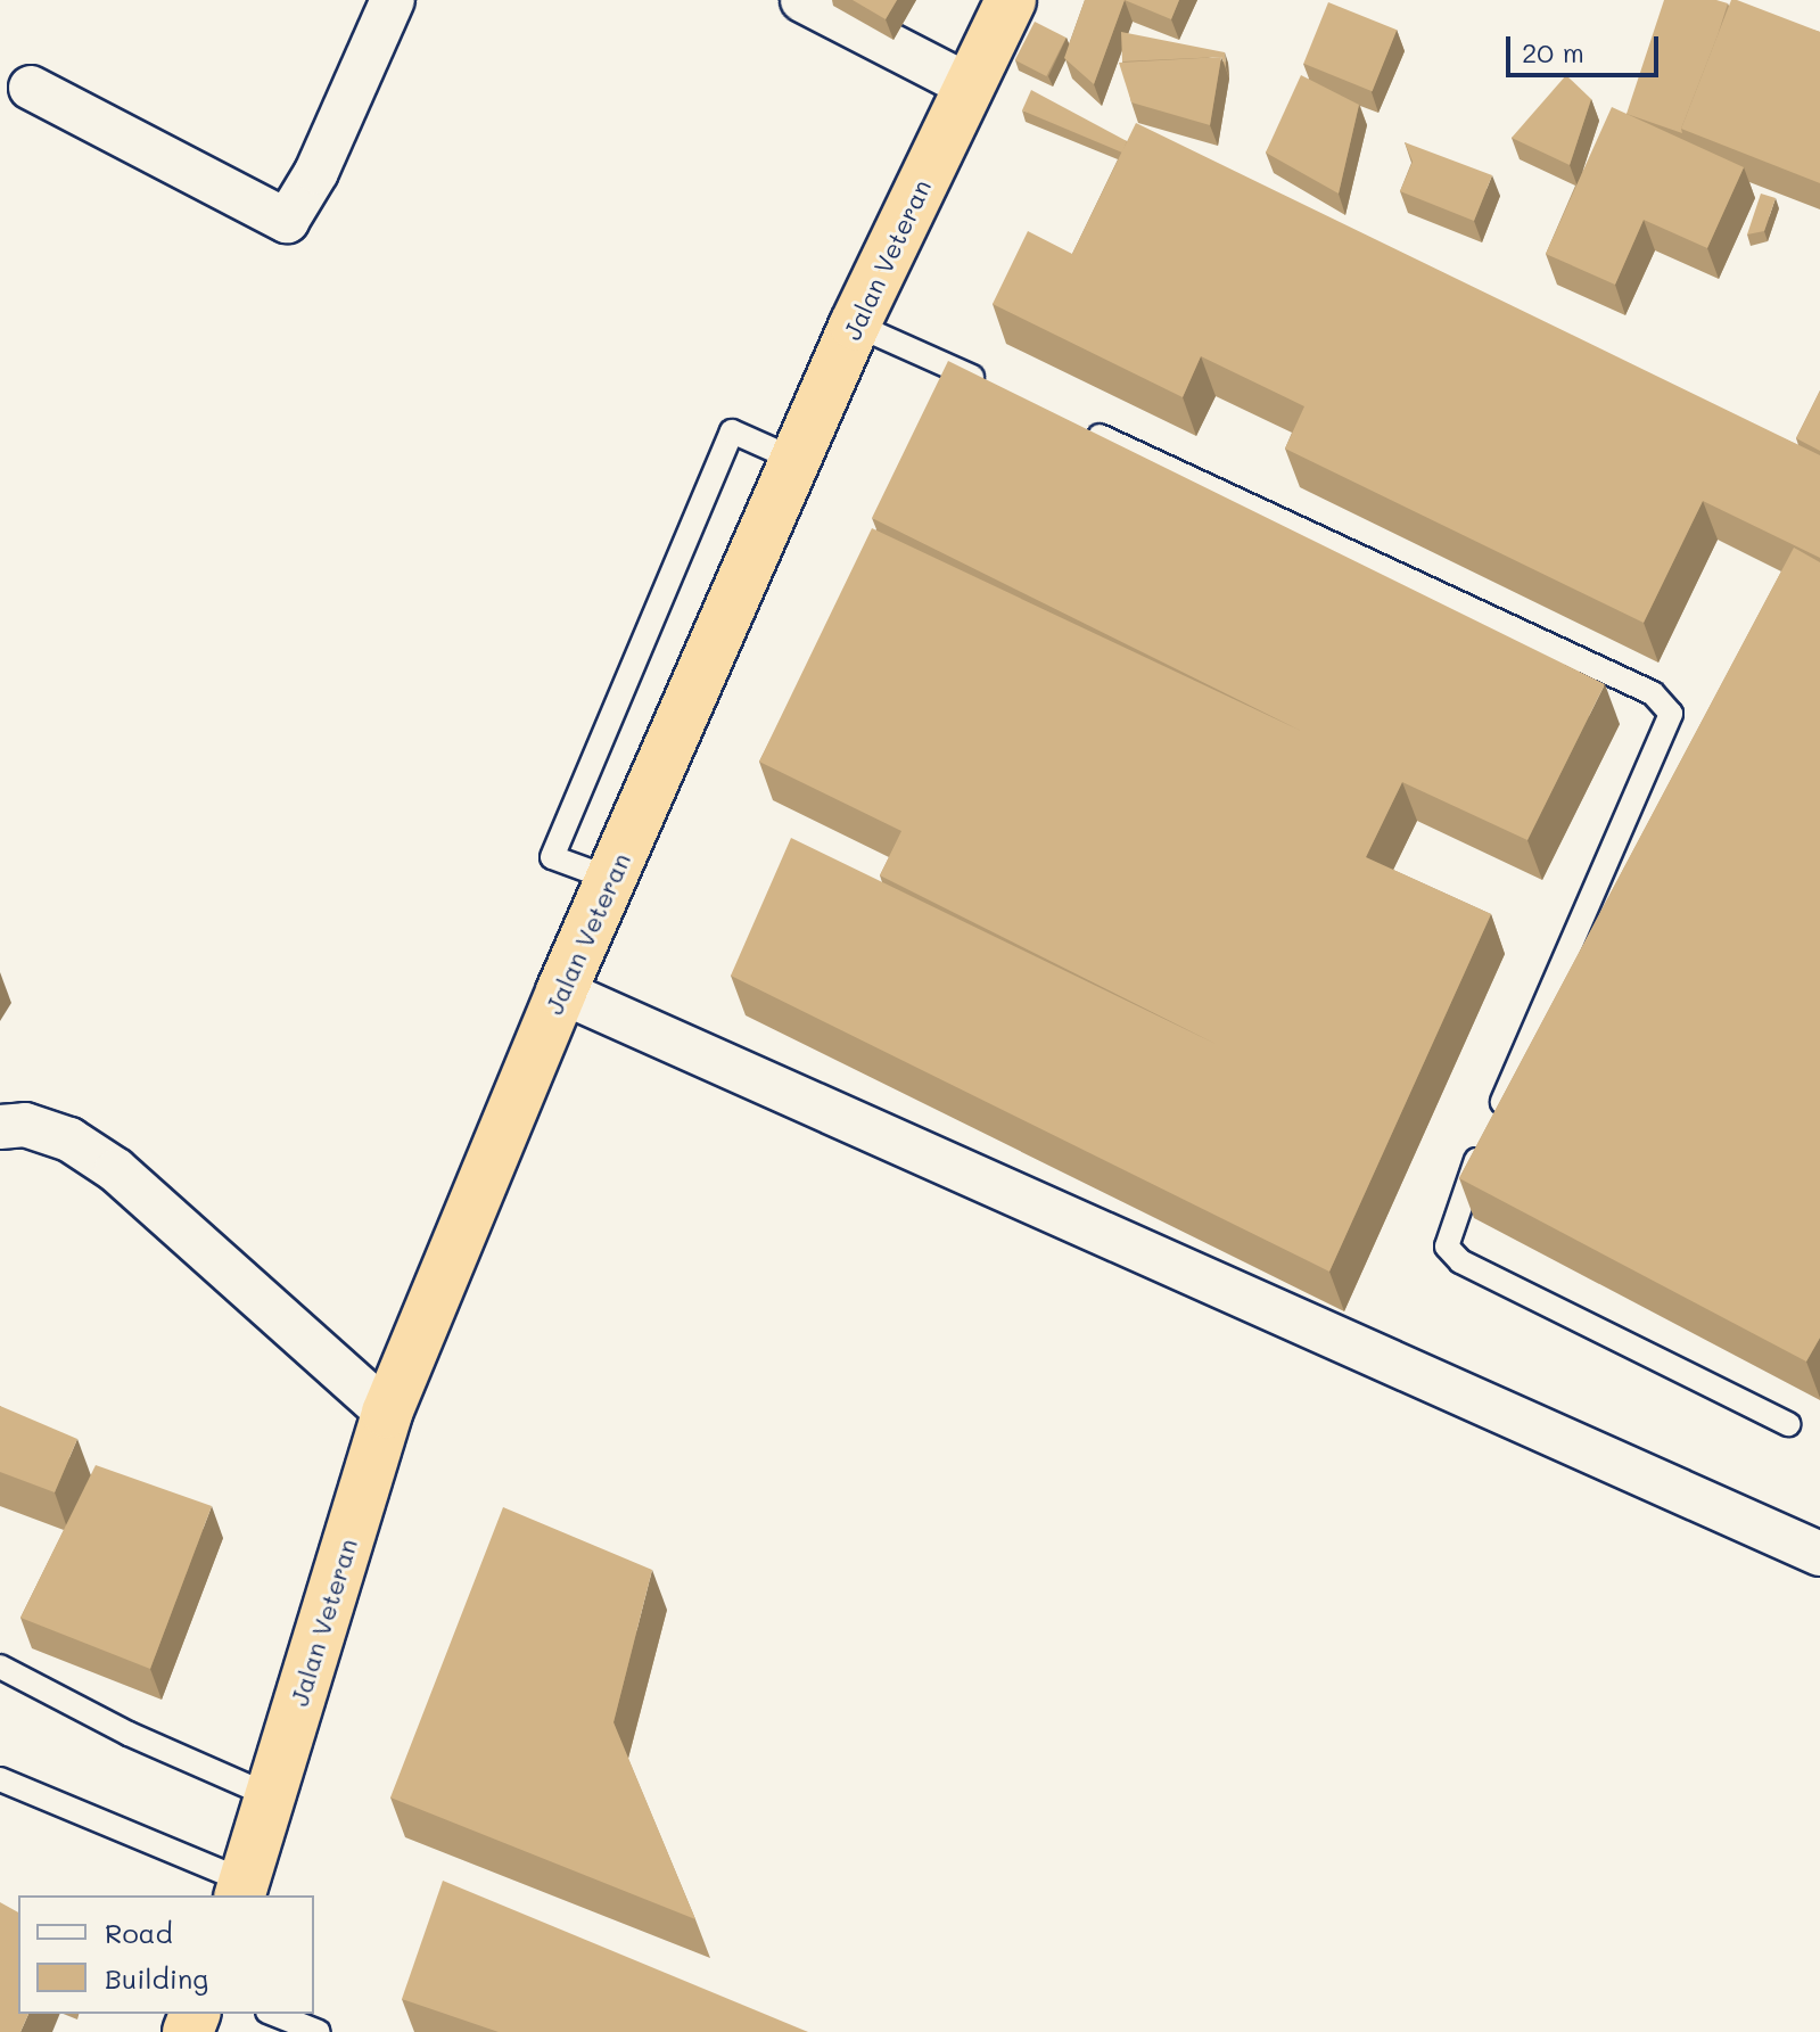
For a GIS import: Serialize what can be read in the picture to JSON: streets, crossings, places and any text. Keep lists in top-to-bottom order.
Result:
{
  "streets": {
    "highway": ["Jalan Veteran"]
  },
  "legend": ["Road", "Building"],
  "scale_bar": "20 m"
}
